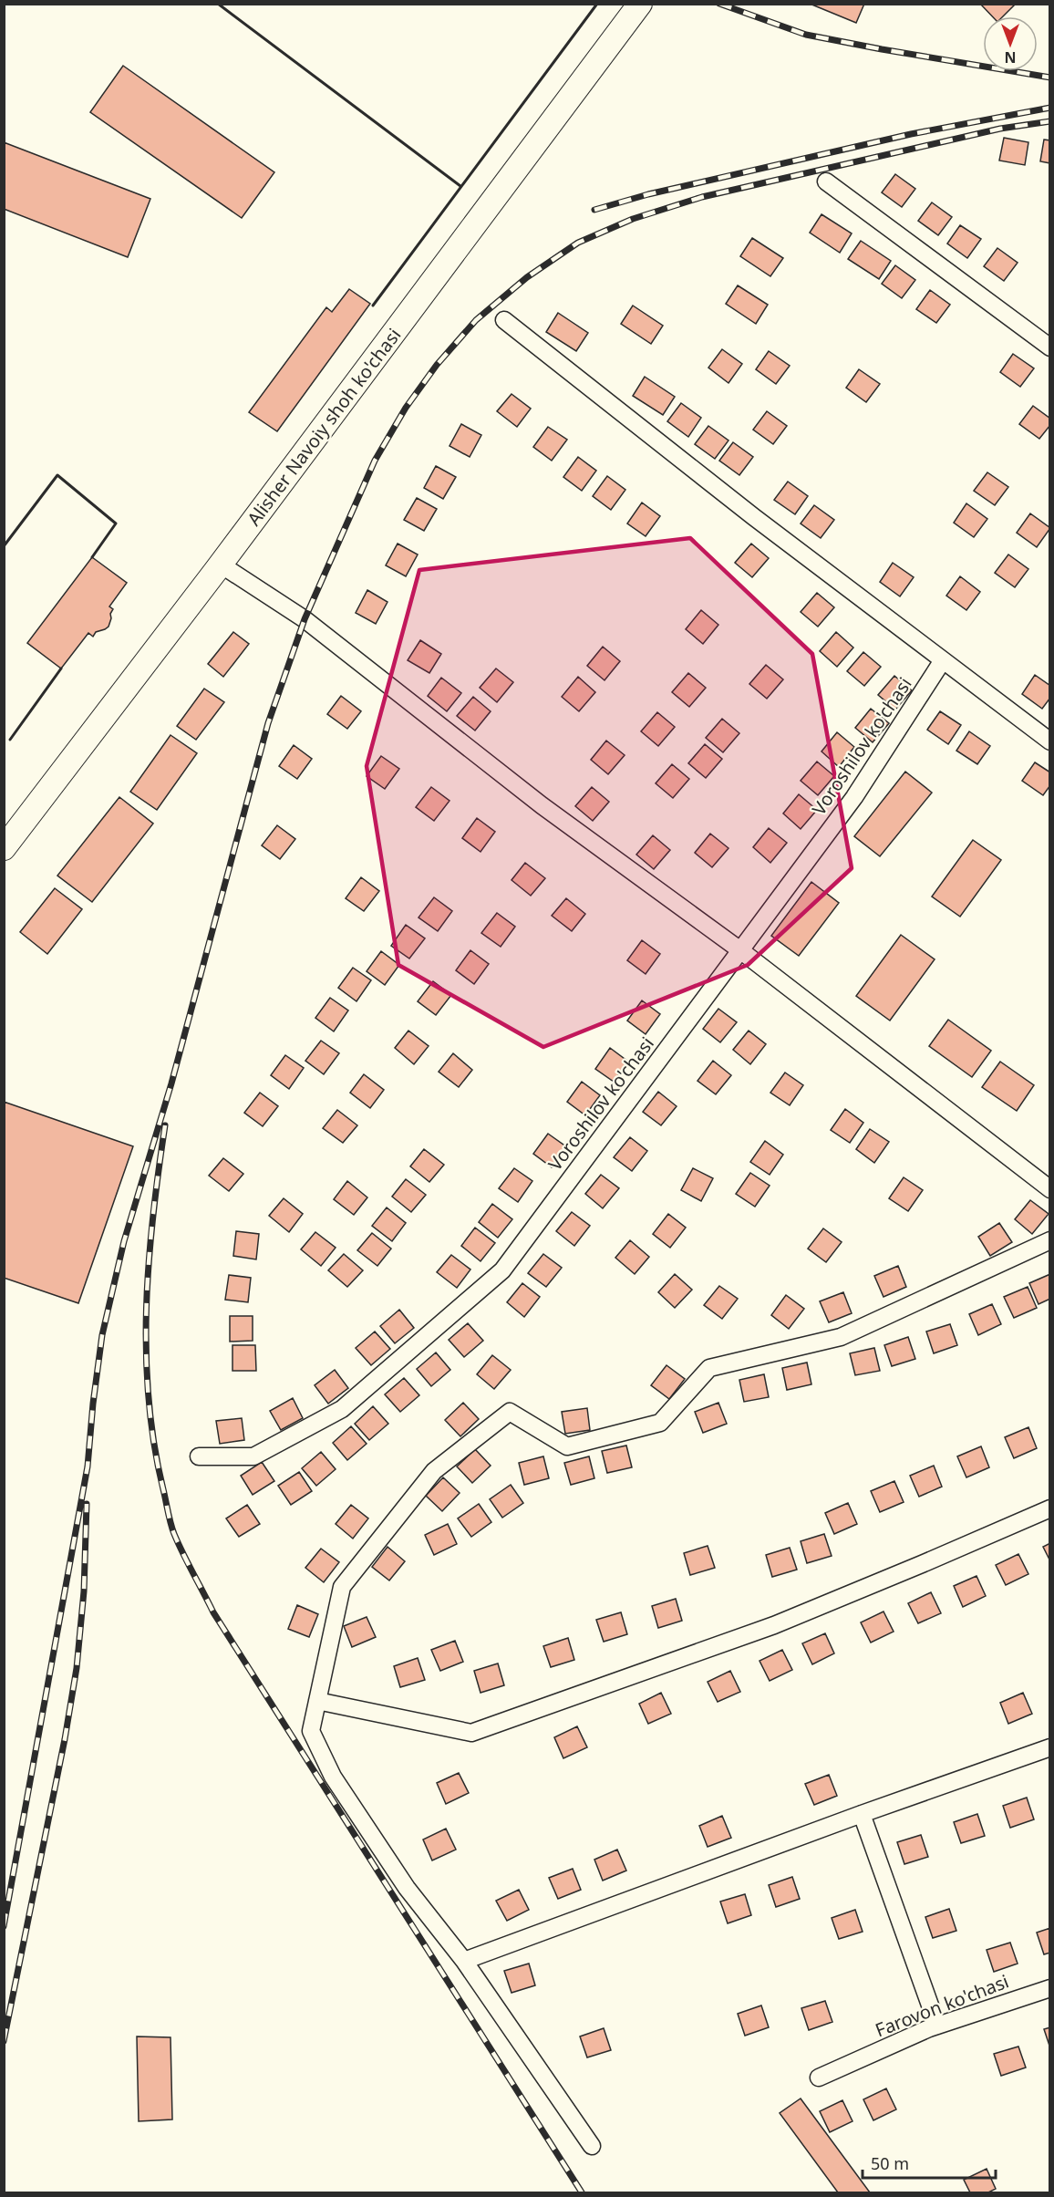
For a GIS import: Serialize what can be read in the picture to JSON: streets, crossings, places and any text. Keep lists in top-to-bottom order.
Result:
{
  "streets": {
    "street": ["Alisher Navoiy shoh ko'chasi", "Voroshilov ko'chasi", "Farovon ko'chasi"]
  },
  "scale_bar": "50 m",
  "north": "bottom"
}
